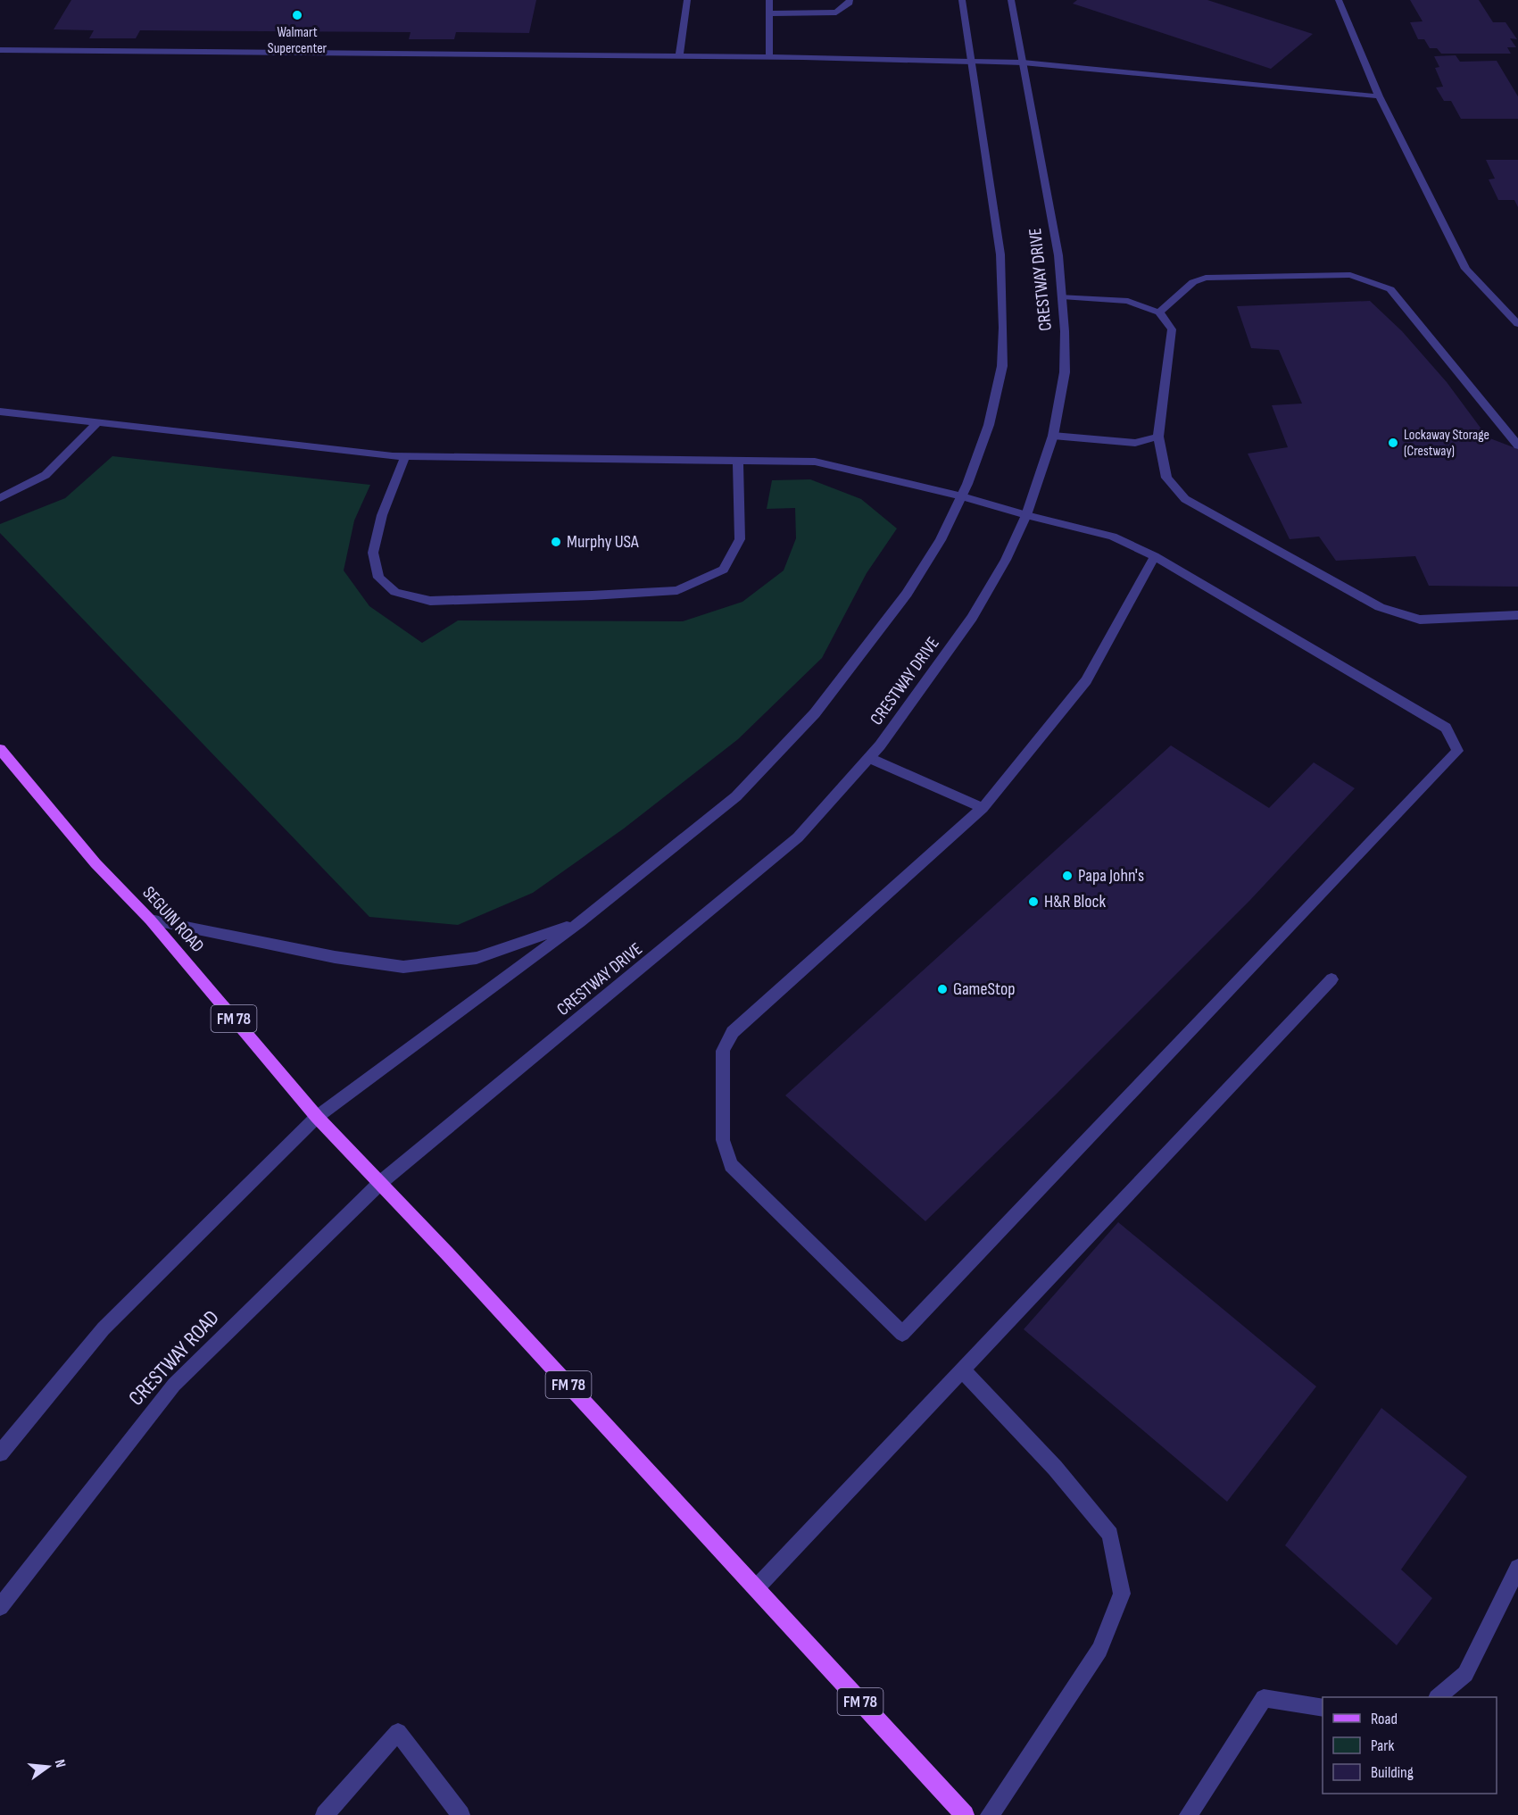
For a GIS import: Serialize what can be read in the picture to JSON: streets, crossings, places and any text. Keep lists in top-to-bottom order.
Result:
{
  "streets": {
    "main road": ["SEGUIN ROAD", "FM 78"],
    "street": ["CRESTWAY DRIVE", "CRESTWAY ROAD"]
  },
  "crossings": [
    ["CRESTWAY DRIVE", "FM 78"],
    ["CRESTWAY DRIVE", "CRESTWAY ROAD"],
    ["SEGUIN ROAD", "FM 78"],
    ["FM 78", "CRESTWAY ROAD"]
  ],
  "places": [
    "Walmart Supercenter",
    "Lockaway Storage (Crestway)",
    "Murphy USA",
    "Papa John's",
    "H&R Block",
    "GameStop"
  ],
  "legend": ["Road", "Park", "Building"],
  "north": "right"
}
